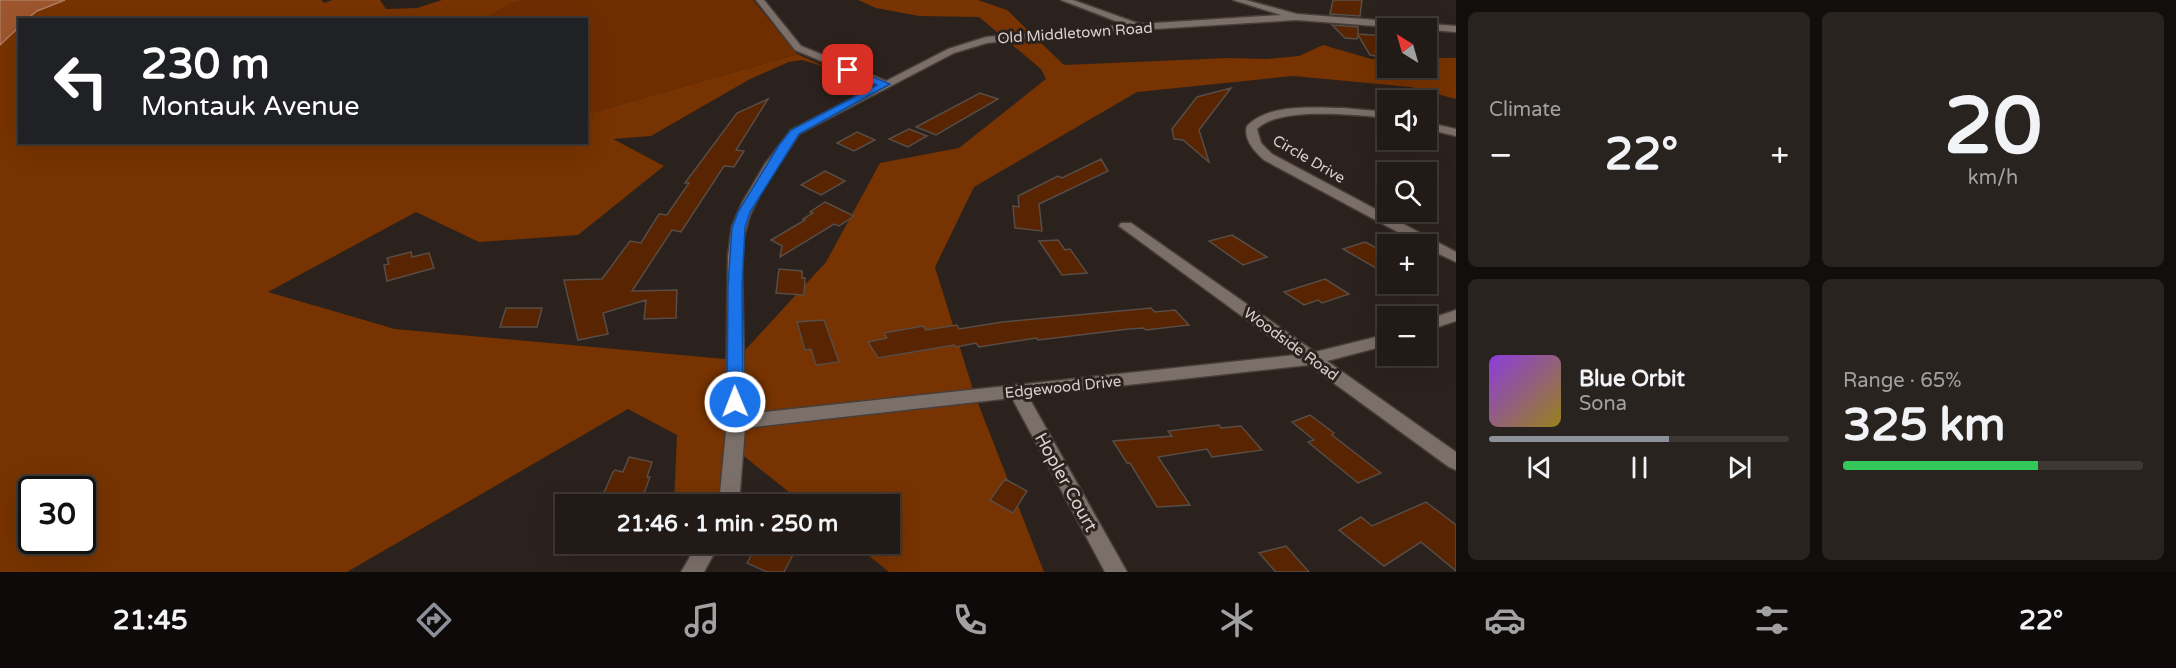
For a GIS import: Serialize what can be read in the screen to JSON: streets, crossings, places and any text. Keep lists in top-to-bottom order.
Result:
{
  "streets": {
    "street": [
      "Old Middletown Road",
      "Circle Drive",
      "Woodside Road",
      "Edgewood Drive",
      "Hopler Court"
    ]
  },
  "crossings": [
    ["Old Middletown Road", "Edgewood Drive"],
    ["Woodside Road", "Edgewood Drive"],
    ["Edgewood Drive", "Hopler Court"]
  ],
  "north": "top left",
  "page": {
    "tile": [
      "Climate",
      ["20", "km/h"],
      ["Range · 65%", "325 km"]
    ],
    "map_buttons": ["+", "−"],
    "turn": ["230 m", "Montauk Avenue"],
    "heat": ["−", "22°", "+"],
    "song": ["Blue Orbit", "Sona"],
    "limit": "30",
    "trip": "21:46 · 1 min · 250 m",
    "tabs": ["21:45", "22°"]
  }
}
